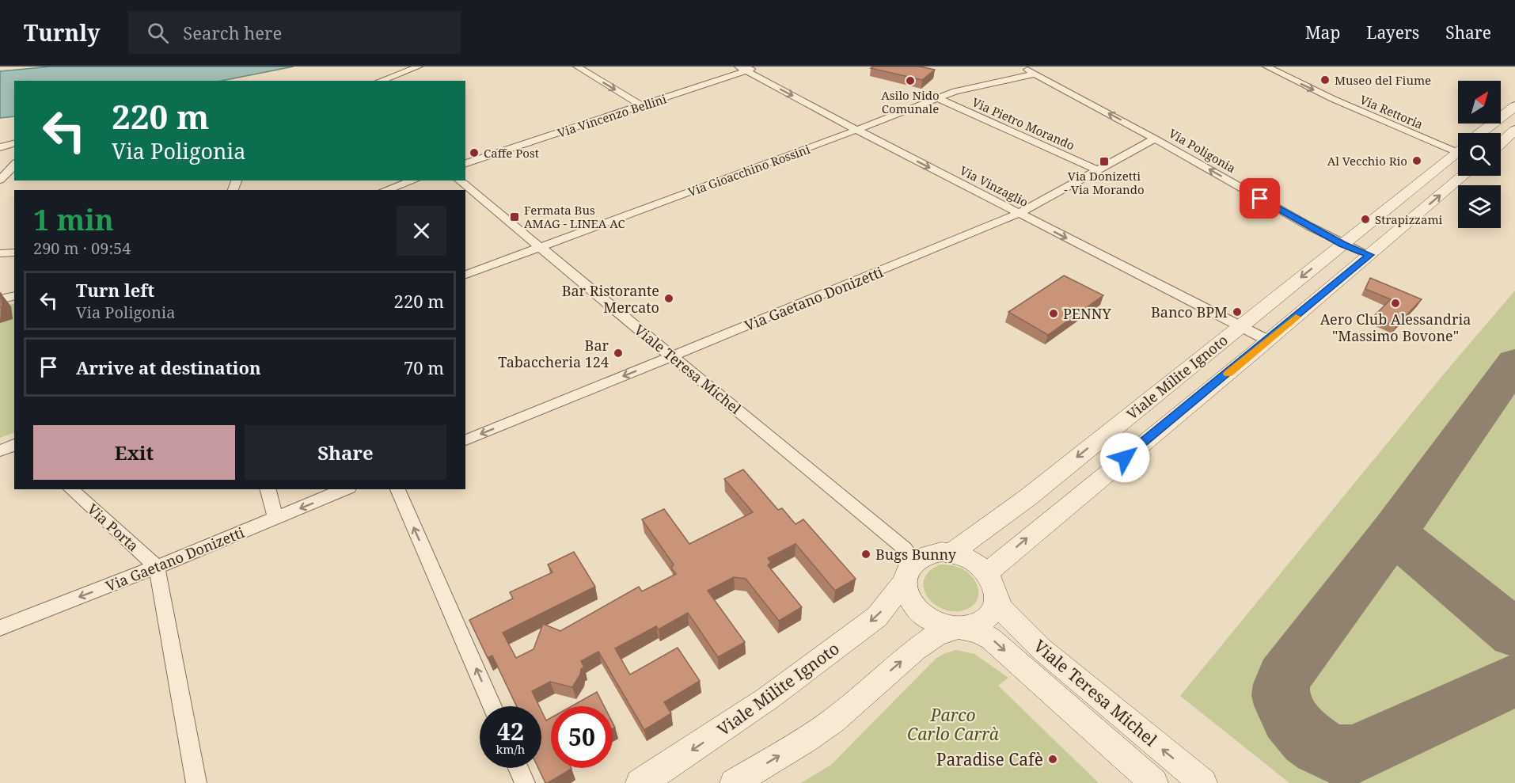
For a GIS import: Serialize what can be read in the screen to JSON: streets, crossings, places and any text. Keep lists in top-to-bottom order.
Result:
{
  "streets": {
    "main road": ["Viale Teresa Michel", "Viale Milite Ignoto"],
    "street": [
      "Via Rettoria",
      "Via Vincenzo Bellini",
      "Via Pietro Morando",
      "Via Poligonia",
      "Via Gioacchino Rossini",
      "Via Vinzaglio",
      "Via Gaetano Donizetti",
      "Via Porta"
    ]
  },
  "crossings": [
    ["Via Vincenzo Bellini", "Via Vinzaglio"],
    ["Via Pietro Morando", "Via Gioacchino Rossini"],
    ["Via Pietro Morando", "Via Gaetano Donizetti"],
    ["Via Poligonia", "Via Gioacchino Rossini"],
    ["Via Poligonia", "Via Gaetano Donizetti"],
    ["Via Poligonia", "Viale Milite Ignoto"],
    ["Via Gioacchino Rossini", "Via Vinzaglio"],
    ["Via Gioacchino Rossini", "Viale Teresa Michel"],
    ["Via Vinzaglio", "Via Gaetano Donizetti"],
    ["Via Vinzaglio", "Viale Milite Ignoto"],
    ["Via Gaetano Donizetti", "Viale Teresa Michel"],
    ["Via Gaetano Donizetti", "Via Porta"],
    ["Viale Teresa Michel", "Viale Milite Ignoto"]
  ],
  "one_way": [
    "Via Rettoria",
    "Via Poligonia",
    "Via Vinzaglio",
    "Via Gaetano Donizetti"
  ],
  "parks": ["Parco Carlo Carrà"],
  "places": {
    "other": [
      "Museo del Fiume",
      "Asilo Nido Comunale",
      "Caffe Post",
      "Al Vecchio Rio",
      "Strapizzami",
      "Bar Ristorante Mercato",
      "Aero Club Alessandria \"Massimo Bovone\"",
      "Banco BPM",
      "PENNY",
      "Bar Tabaccheria 124",
      "Bugs Bunny",
      "Paradise Cafè"
    ],
    "transit": ["Via Donizetti - Via Morando", "Fermata Bus AMAG - LINEA AC"]
  },
  "north": "top right",
  "page": {
    "header": "Turnly",
    "search": "Search here",
    "nav": ["Map", "Layers", "Share"],
    "turn": ["220 m", "Via Poligonia"],
    "heading": ["1 min", "290 m · 09:54"],
    "list": [
      {
        "name": "Turn left",
        "note": "Via Poligonia",
        "value": "220 m"
      },
      {
        "name": "Arrive at destination",
        "value": "70 m"
      }
    ],
    "buttons": ["Exit", "Share"],
    "speed": "42 km/h",
    "limit": "50"
  }
}
